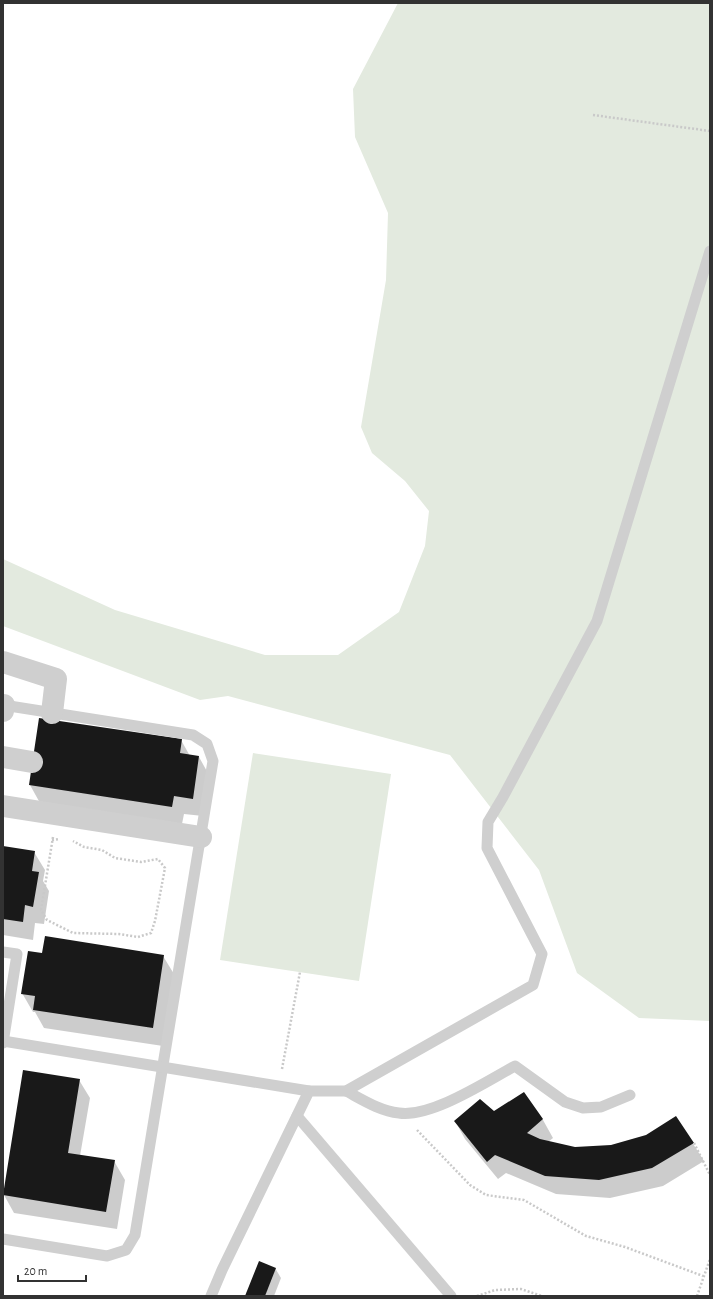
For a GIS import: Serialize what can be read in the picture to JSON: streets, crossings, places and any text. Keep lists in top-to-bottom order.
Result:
{
  "scale_bar": "20 m"
}
